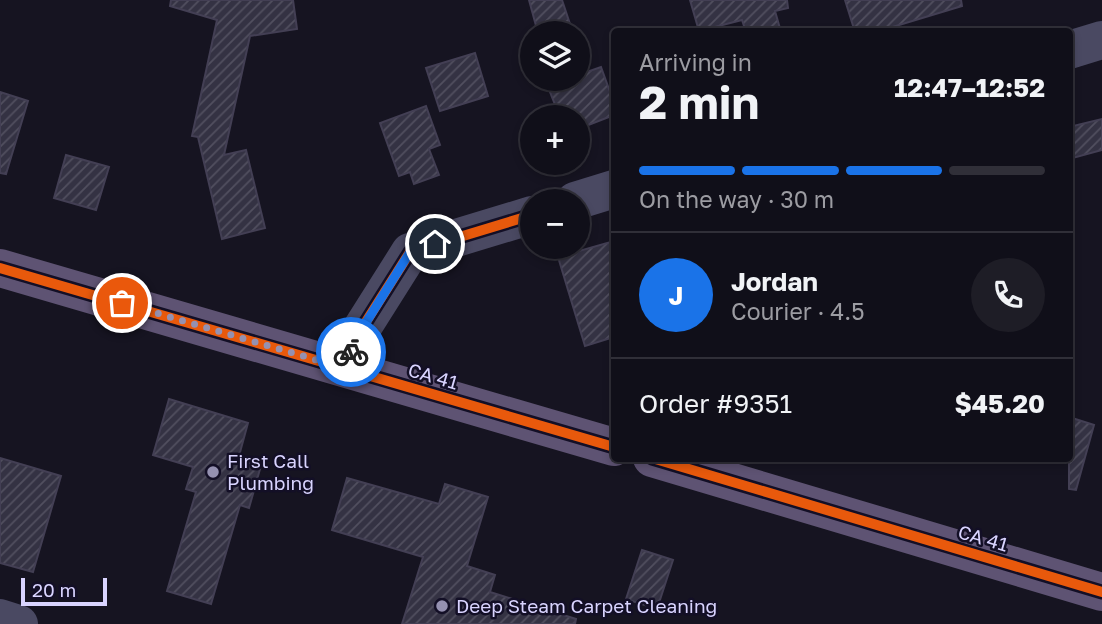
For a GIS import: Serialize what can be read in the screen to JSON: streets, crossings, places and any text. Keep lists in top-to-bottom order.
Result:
{
  "streets": {
    "main road": ["CA 41"]
  },
  "places": ["First Call Plumbing", "Deep Steam Carpet Cleaning"],
  "scale_bar": "20 m",
  "page": {
    "map_buttons": ["+", "−"],
    "heading": ["2 min", "Arriving in", "12:47–12:52"],
    "panel": [
      "Jordan",
      "Courier · 4.5",
      "Order #9351",
      "$45.20"
    ],
    "bar": "On the way · 30 m",
    "round": "J",
    "scale": "20 m"
  }
}
